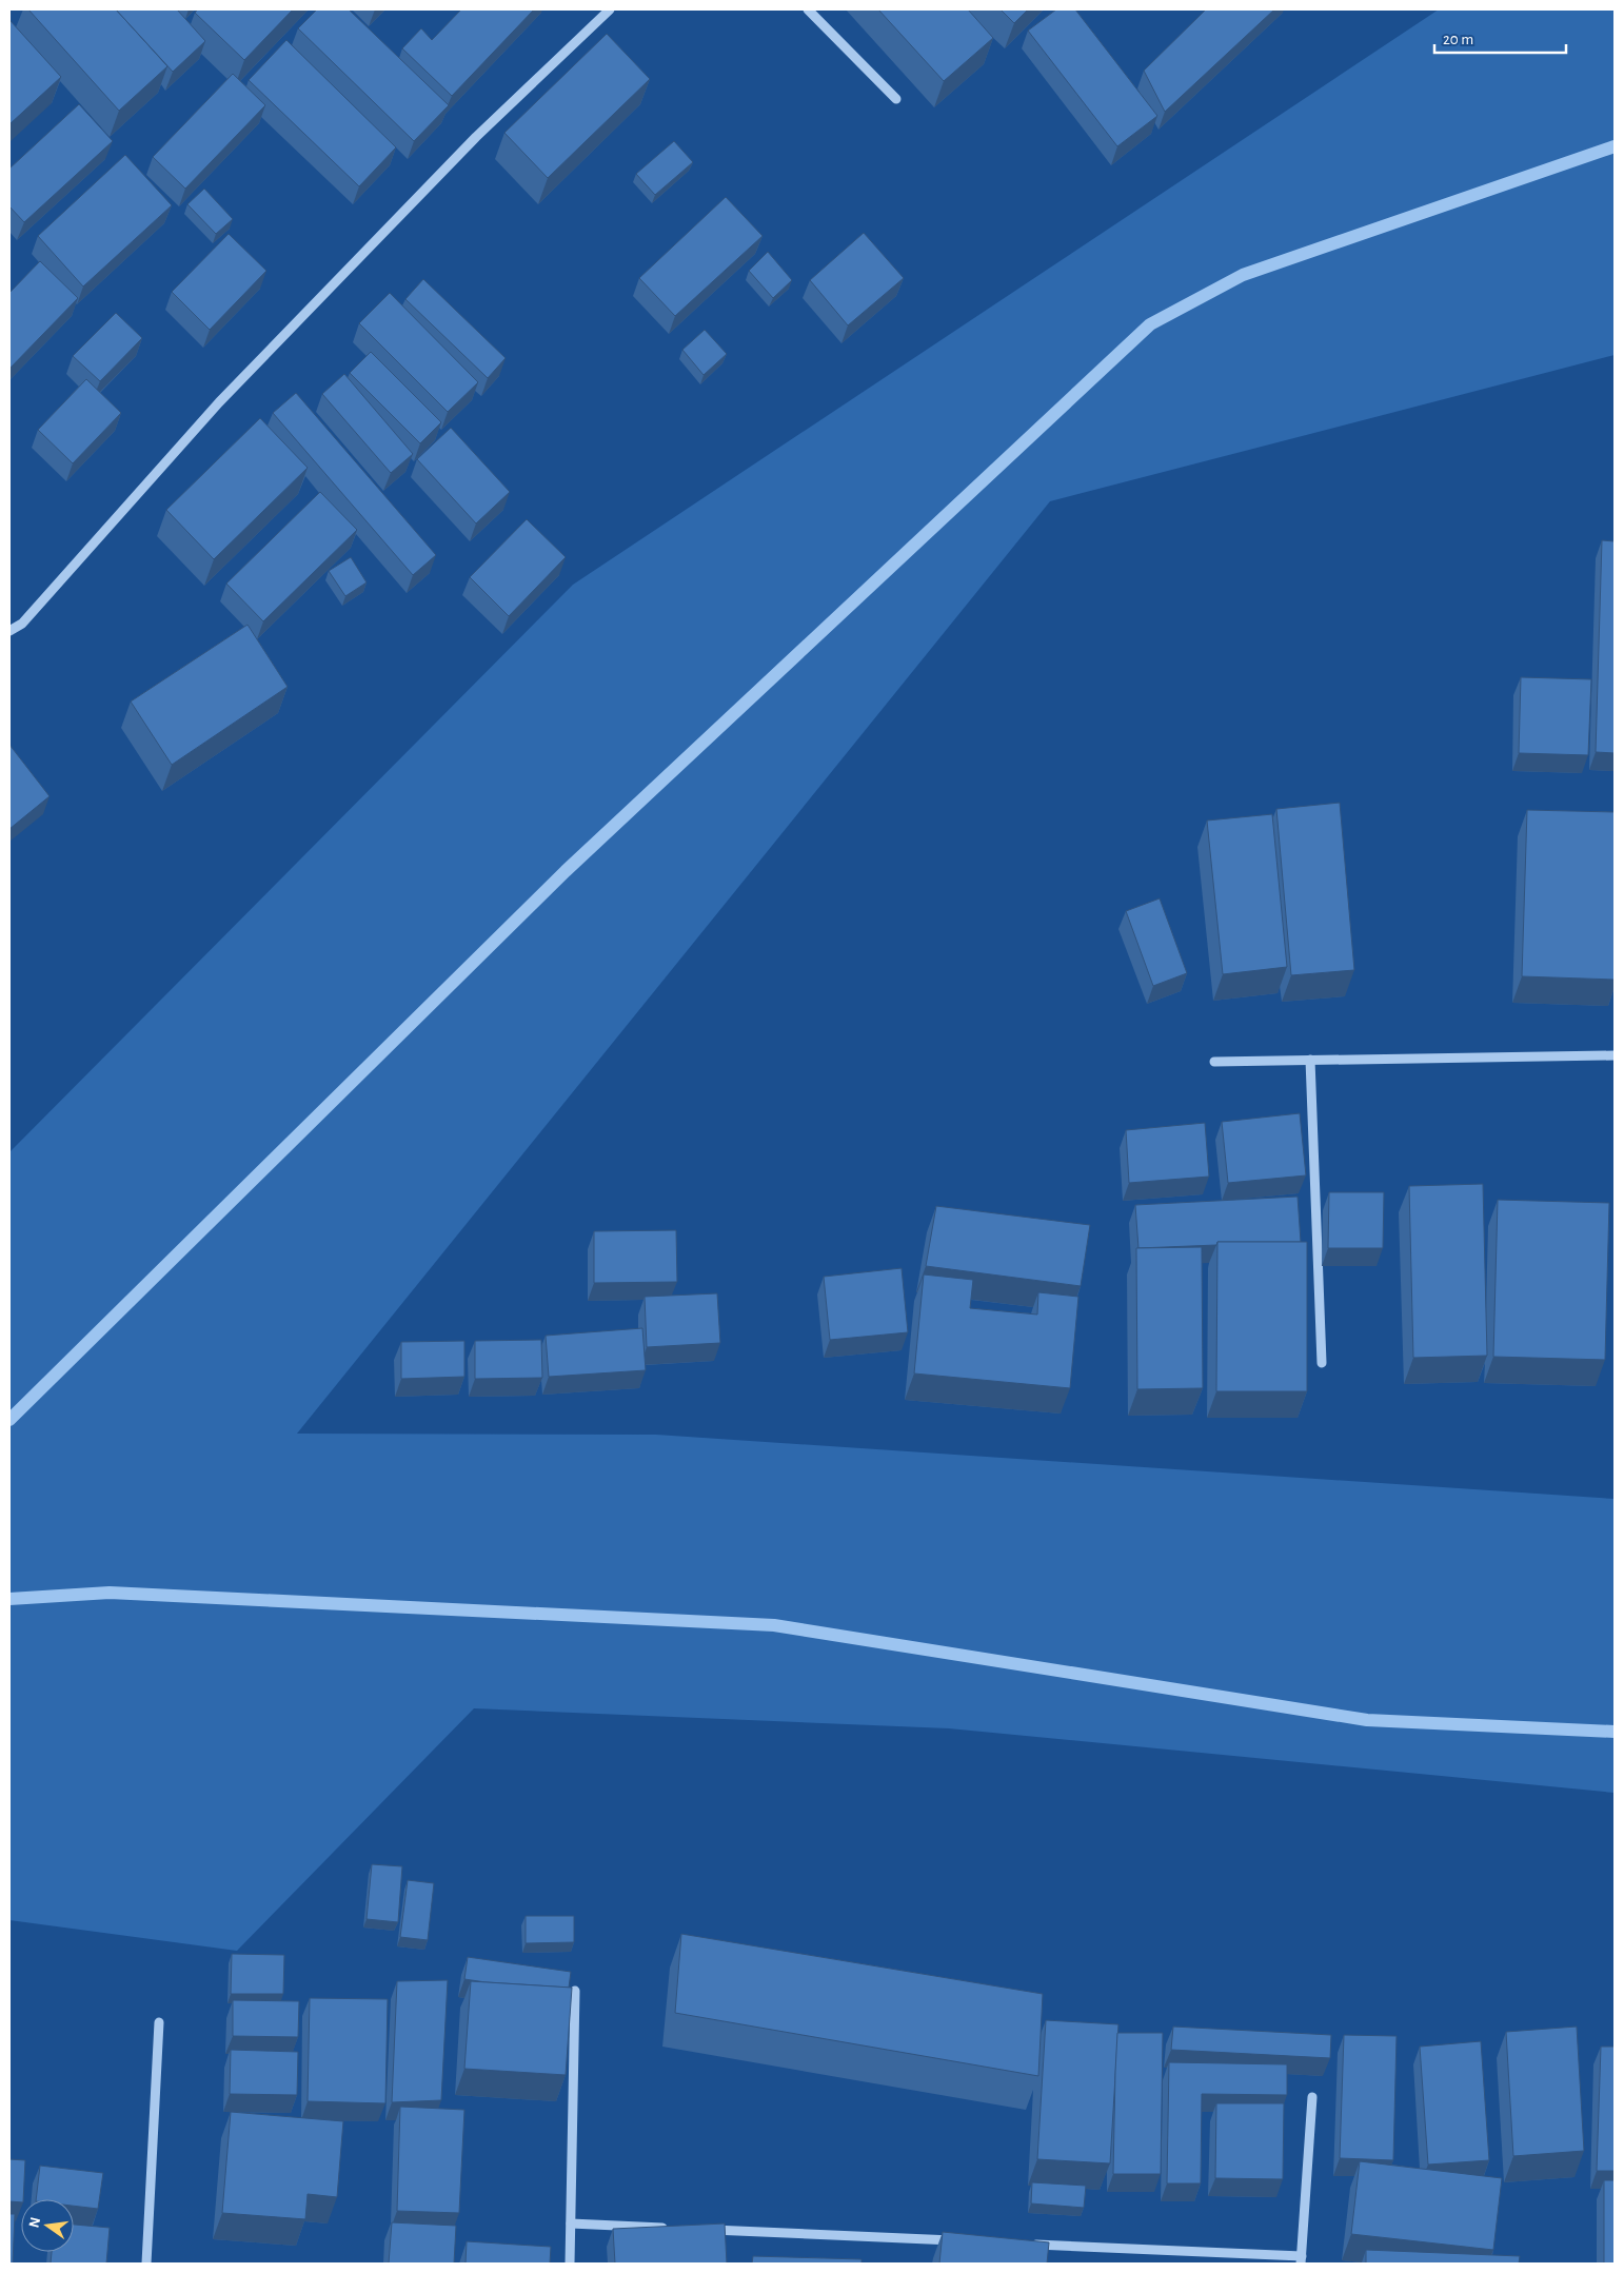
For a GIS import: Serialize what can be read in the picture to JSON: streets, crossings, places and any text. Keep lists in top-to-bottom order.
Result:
{
  "scale_bar": "20 m",
  "north": "left"
}
